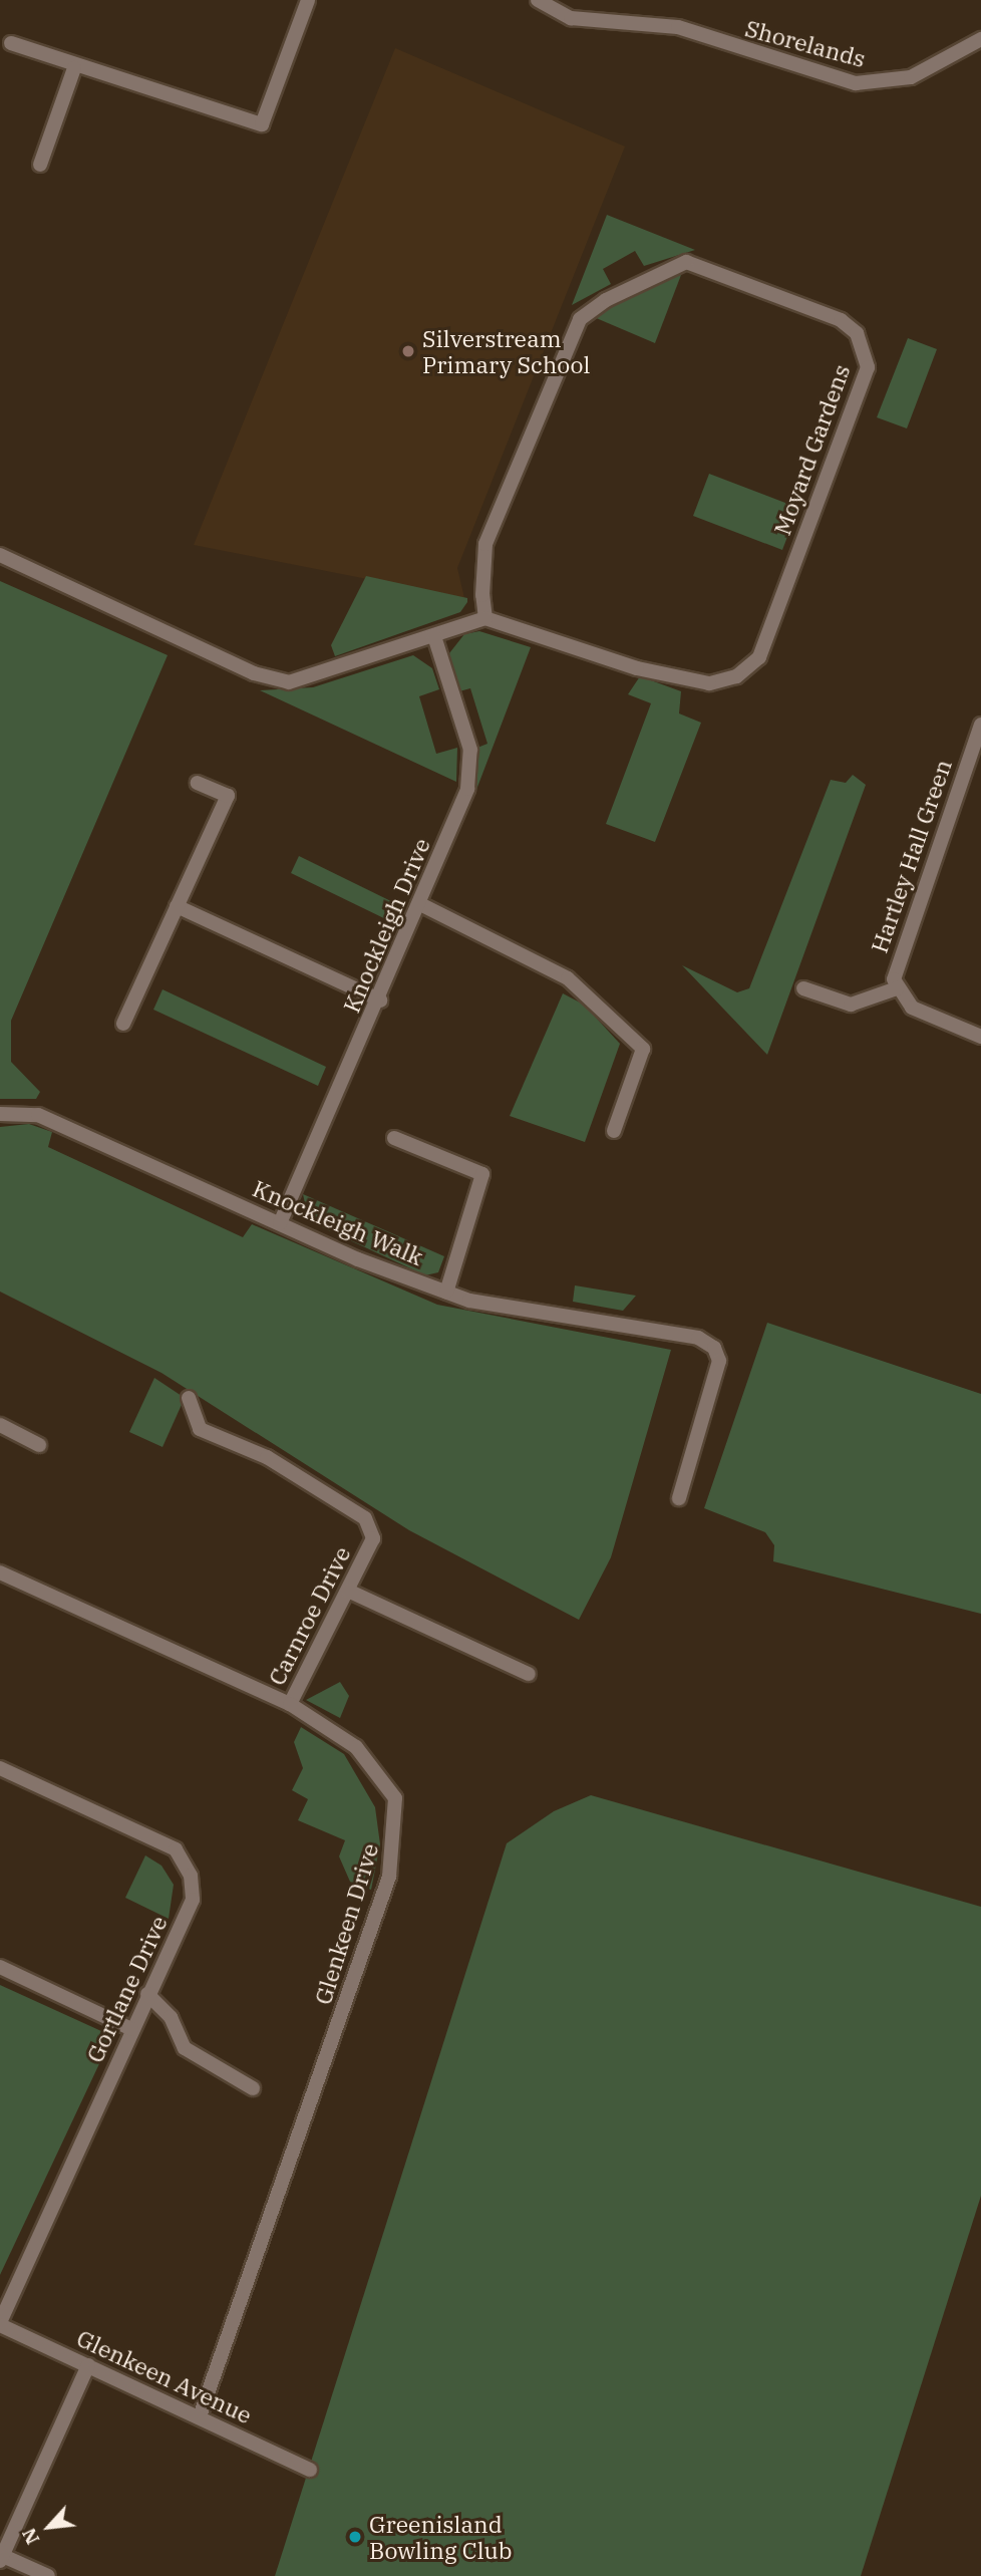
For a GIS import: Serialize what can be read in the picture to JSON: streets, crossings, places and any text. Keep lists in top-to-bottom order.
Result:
{
  "streets": {
    "street": [
      "Shorelands",
      "Moyard Gardens",
      "Hartley Hall Green",
      "Knockleigh Drive",
      "Knockleigh Walk",
      "Carnroe Drive",
      "Glenkeen Drive",
      "Gortlane Drive",
      "Glenkeen Avenue"
    ]
  },
  "crossings": [
    ["Knockleigh Drive", "Knockleigh Walk"],
    ["Carnroe Drive", "Glenkeen Drive"],
    ["Glenkeen Drive", "Glenkeen Avenue"],
    ["Gortlane Drive", "Glenkeen Avenue"]
  ],
  "places": ["Silverstream Primary School", "Greenisland Bowling Club"],
  "north": "bottom left"
}
